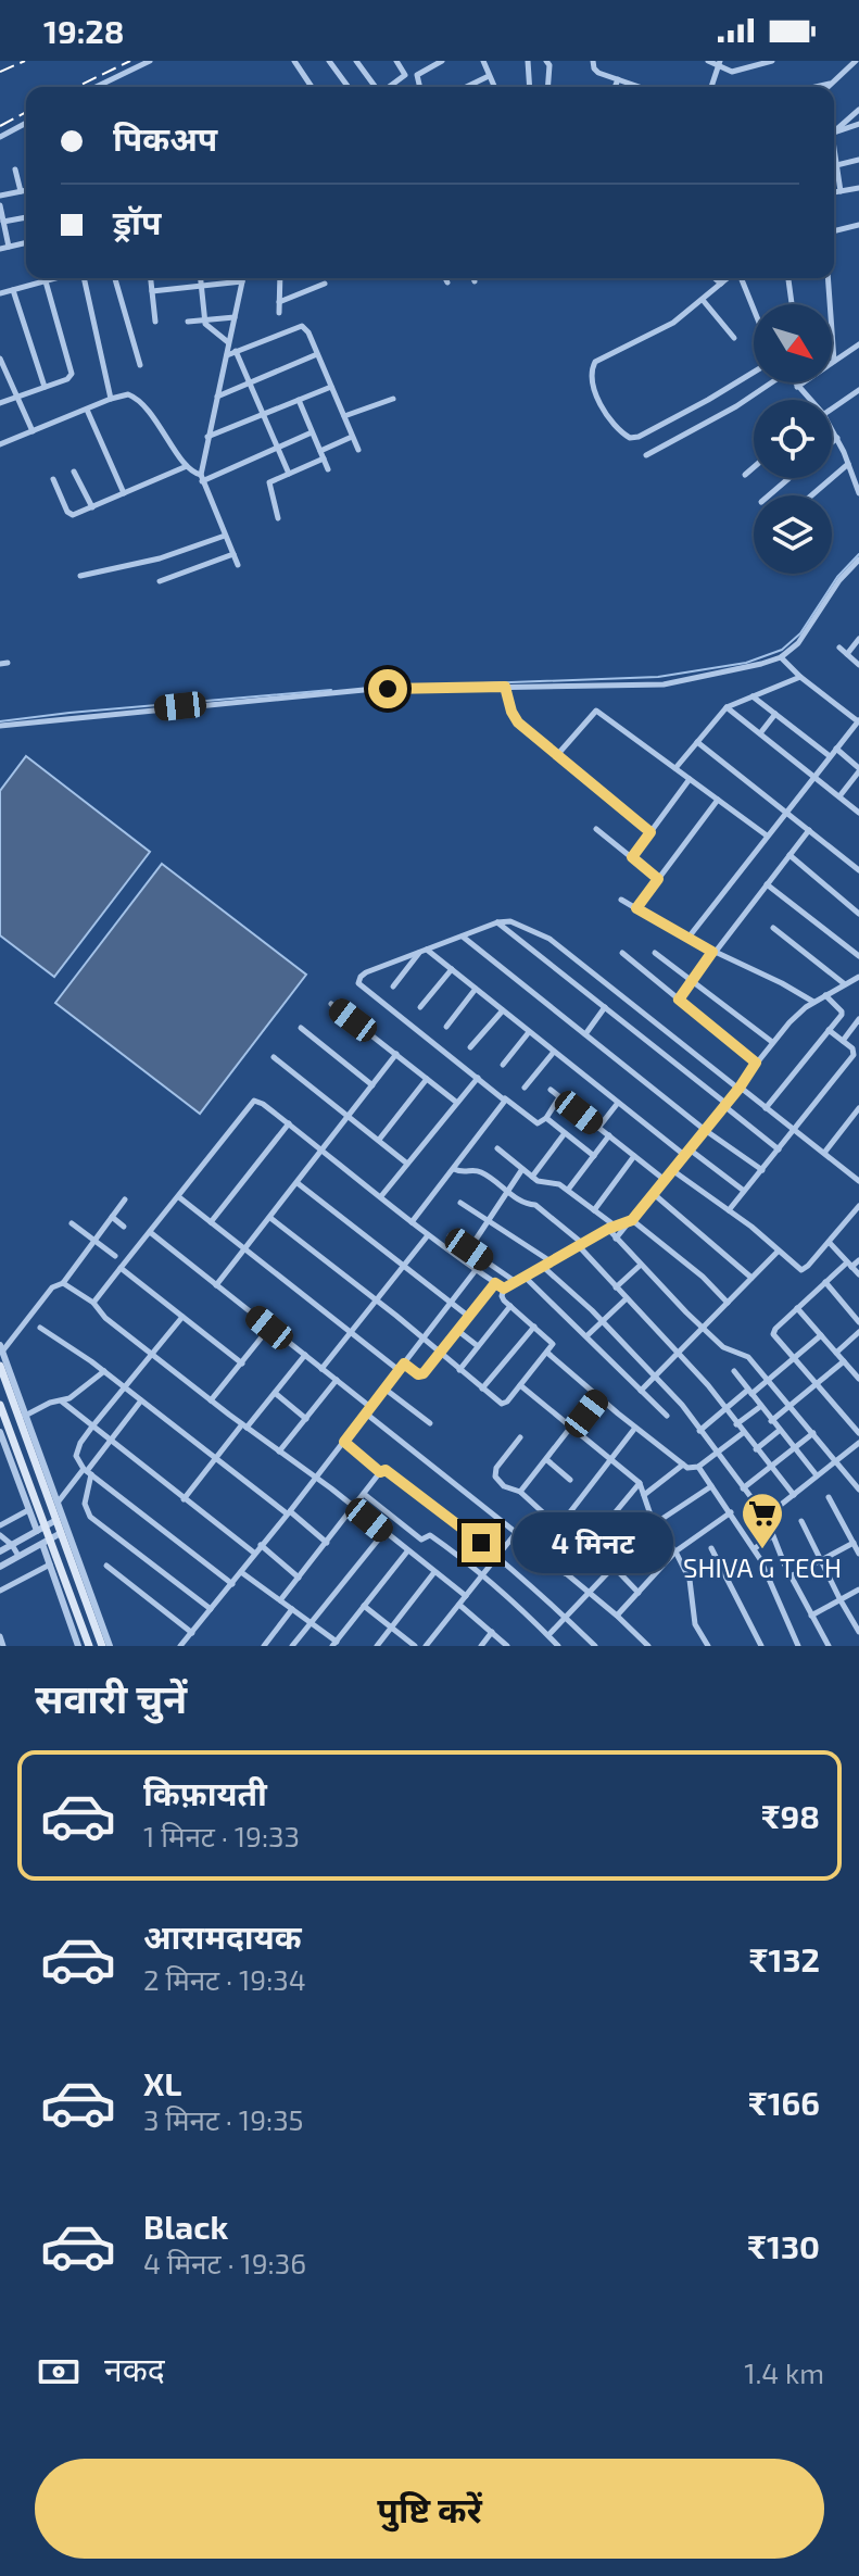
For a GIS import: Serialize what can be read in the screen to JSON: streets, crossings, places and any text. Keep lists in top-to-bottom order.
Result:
{
  "places": {
    "supermarket": ["SHIVA G TECH"]
  },
  "north": "bottom right",
  "page": {
    "status": "19:28",
    "banner": ["पिकअप", "ड्रॉप"],
    "bubble": "4 मिनट",
    "heading": "सवारी चुनें",
    "list": [
      {
        "name": "किफ़ायती",
        "note": "1 मिनट · 19:33",
        "value": "₹98"
      },
      {
        "name": "आरामदायक",
        "note": "2 मिनट · 19:34",
        "value": "₹132"
      },
      {
        "name": "XL",
        "note": "3 मिनट · 19:35",
        "value": "₹166"
      },
      {
        "name": "Black",
        "note": "4 मिनट · 19:36",
        "value": "₹130"
      }
    ],
    "pay": ["नकद", "1.4 km"],
    "buttons": "पुष्टि करें"
  }
}
